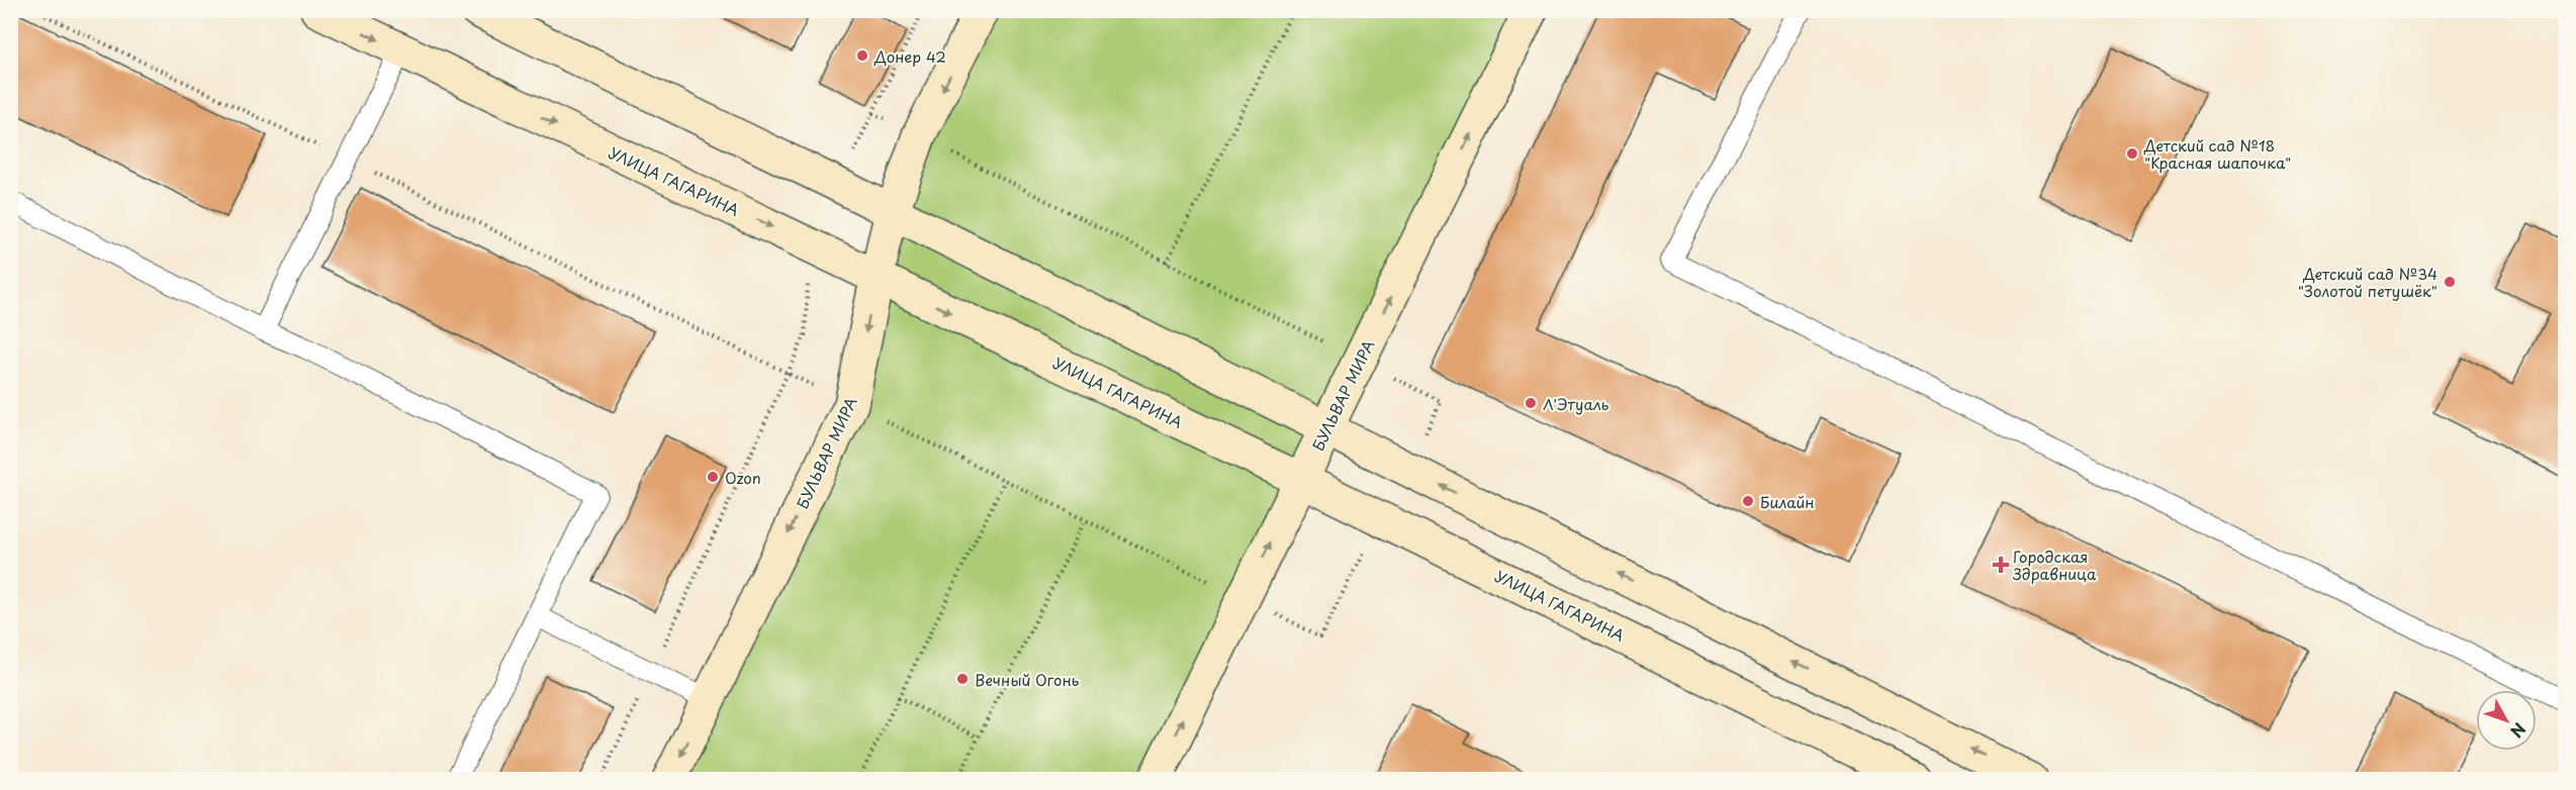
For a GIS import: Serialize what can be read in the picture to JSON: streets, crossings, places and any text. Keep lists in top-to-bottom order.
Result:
{
  "streets": {
    "main road": ["УЛИЦА ГАГАРИНА", "БУЛЬВАР МИРА"]
  },
  "crossings": [
    ["УЛИЦА ГАГАРИНА", "БУЛЬВАР МИРА"]
  ],
  "places": {
    "other": [
      "Донер 42",
      "Детский сад №18 \"Красная шапочка\"",
      "Детский сад №34 \"Золотой петушёк\"",
      "Л'Этуаль",
      "Ozon",
      "Билайн",
      "Вечный Огонь"
    ],
    "health": ["Городская Здравница"]
  },
  "north": "bottom right"
}
